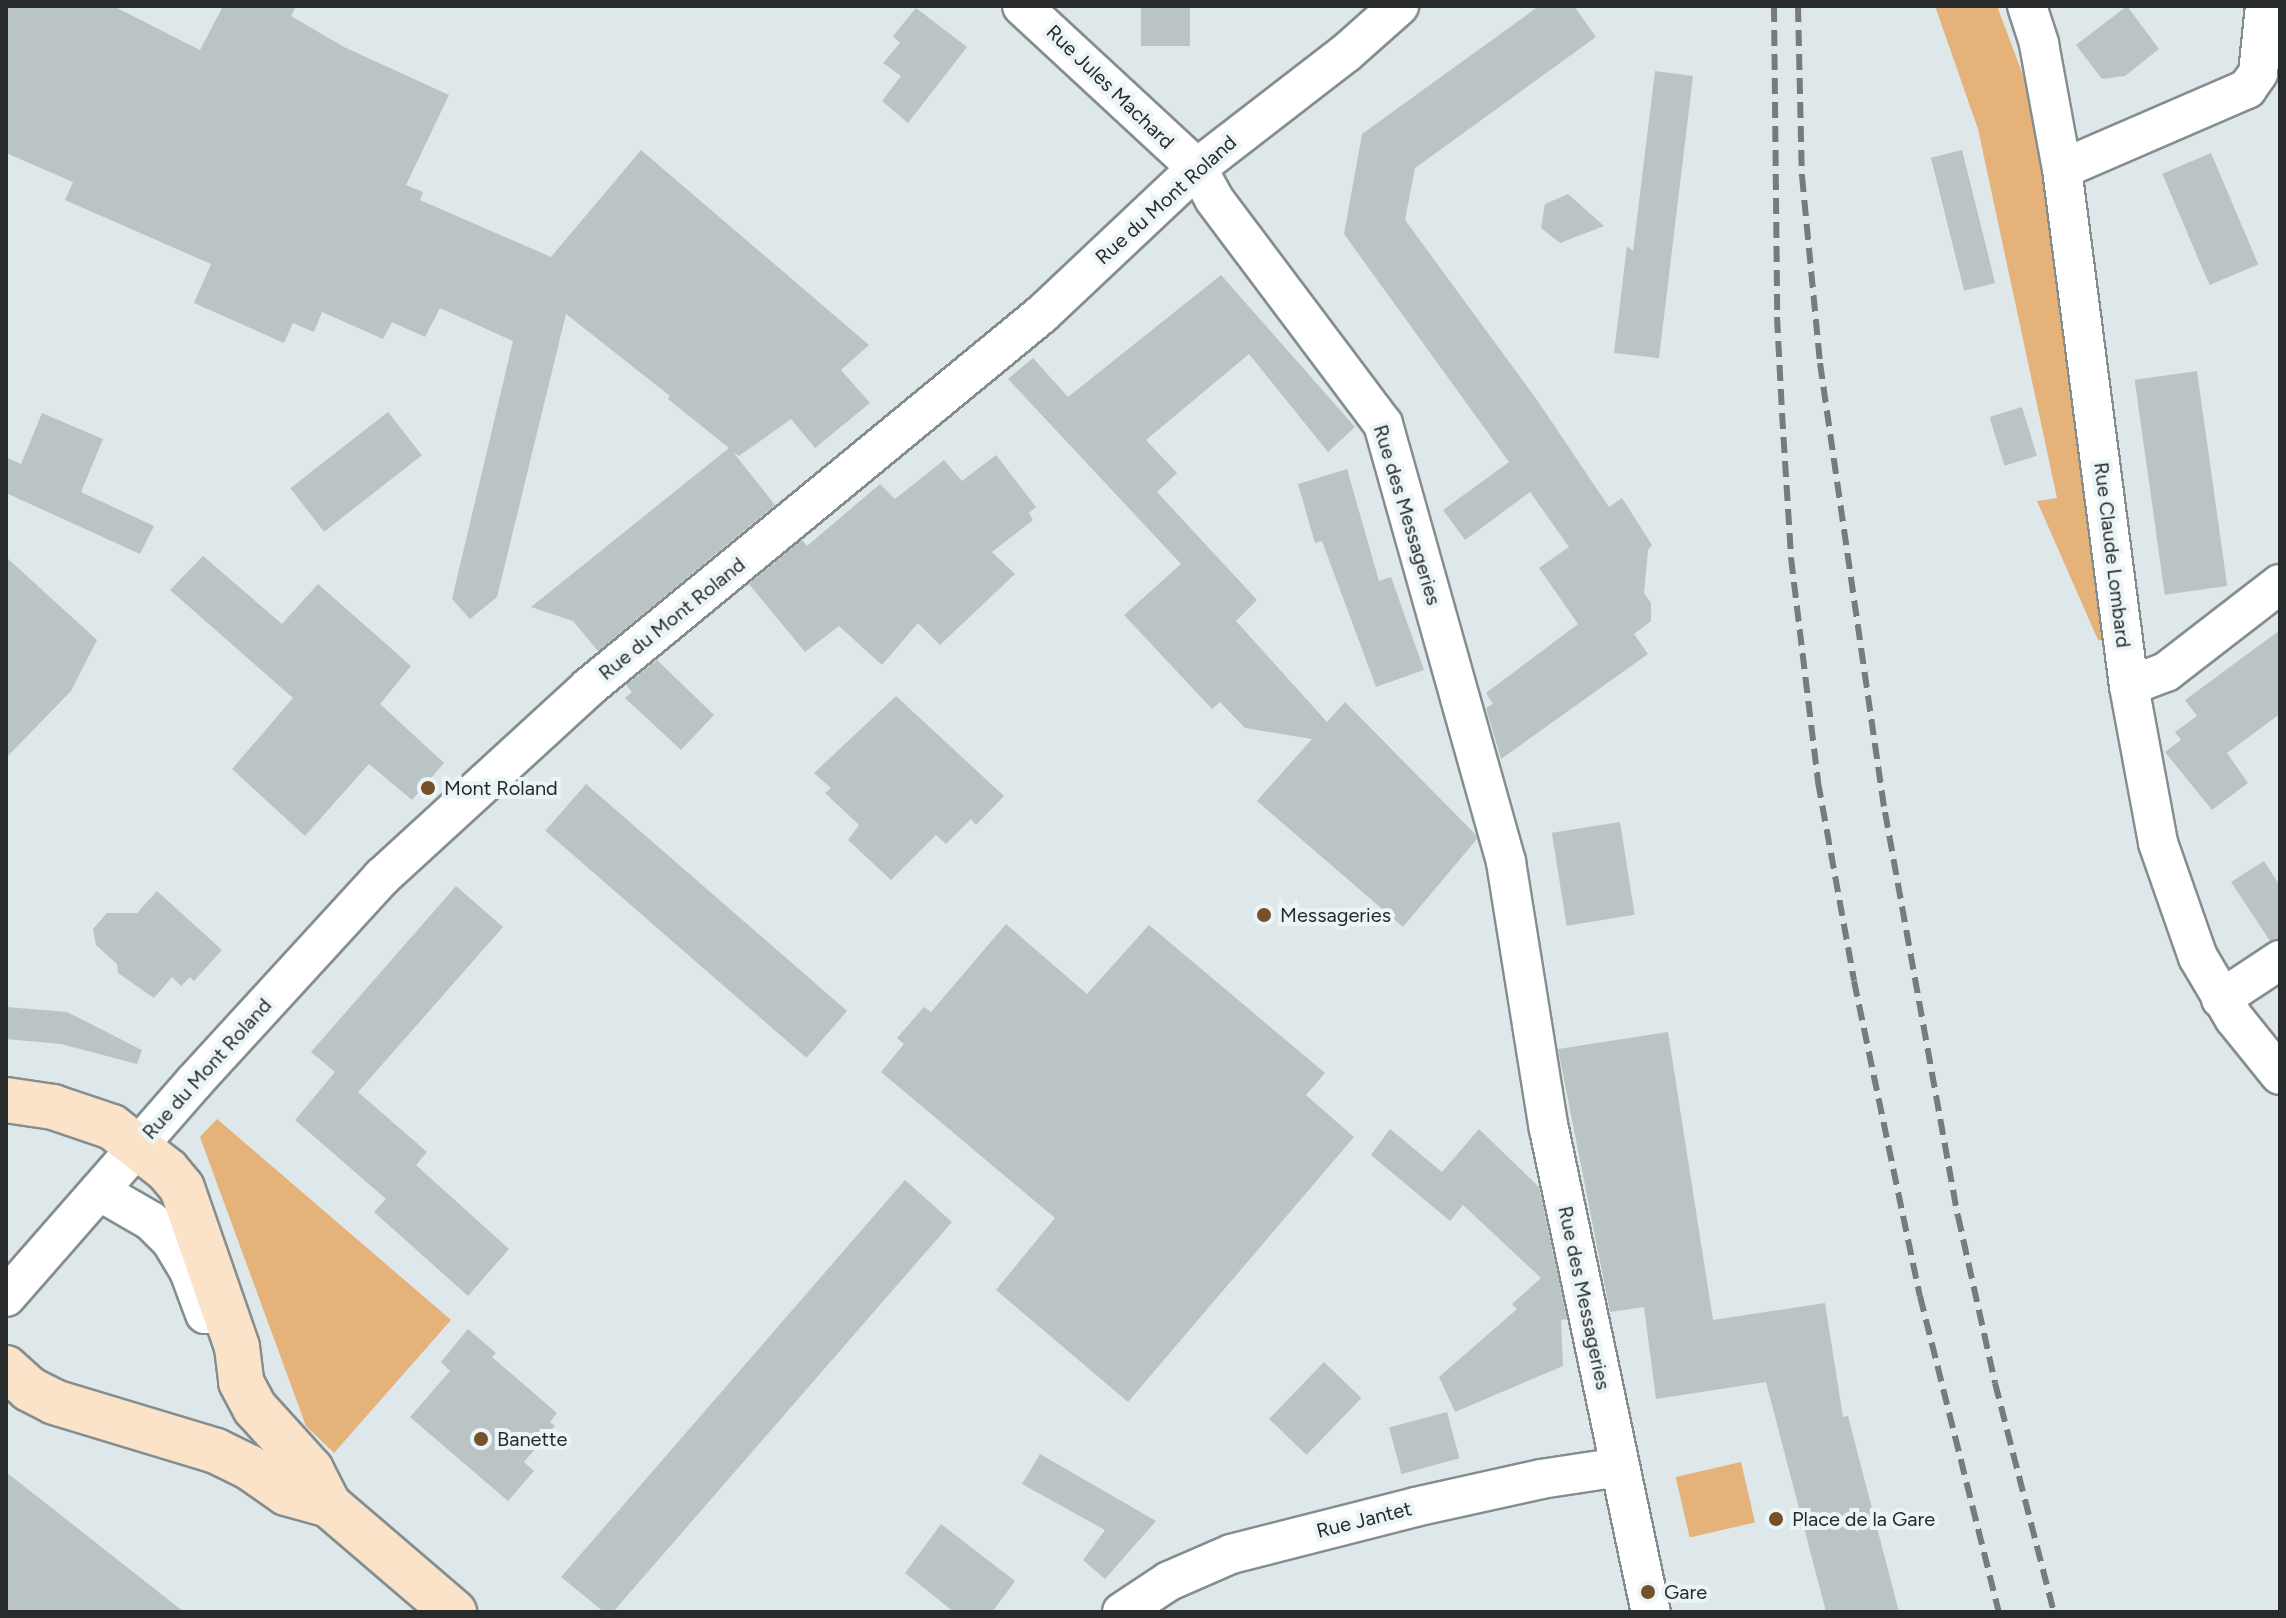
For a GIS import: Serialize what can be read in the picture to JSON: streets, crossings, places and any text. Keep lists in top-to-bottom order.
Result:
{
  "streets": {
    "street": [
      "Rue Jules Machard",
      "Rue du Mont Roland",
      "Rue des Messageries",
      "Rue Claude Lombard",
      "Rue Jantet"
    ]
  },
  "crossings": [
    ["Rue Jules Machard", "Rue du Mont Roland"],
    ["Rue Jules Machard", "Rue des Messageries"],
    ["Rue du Mont Roland", "Rue des Messageries"],
    ["Rue des Messageries", "Rue Jantet"]
  ],
  "places": [
    "Mont Roland",
    "Messageries",
    "Banette",
    "Place de la Gare",
    "Gare"
  ]
}
